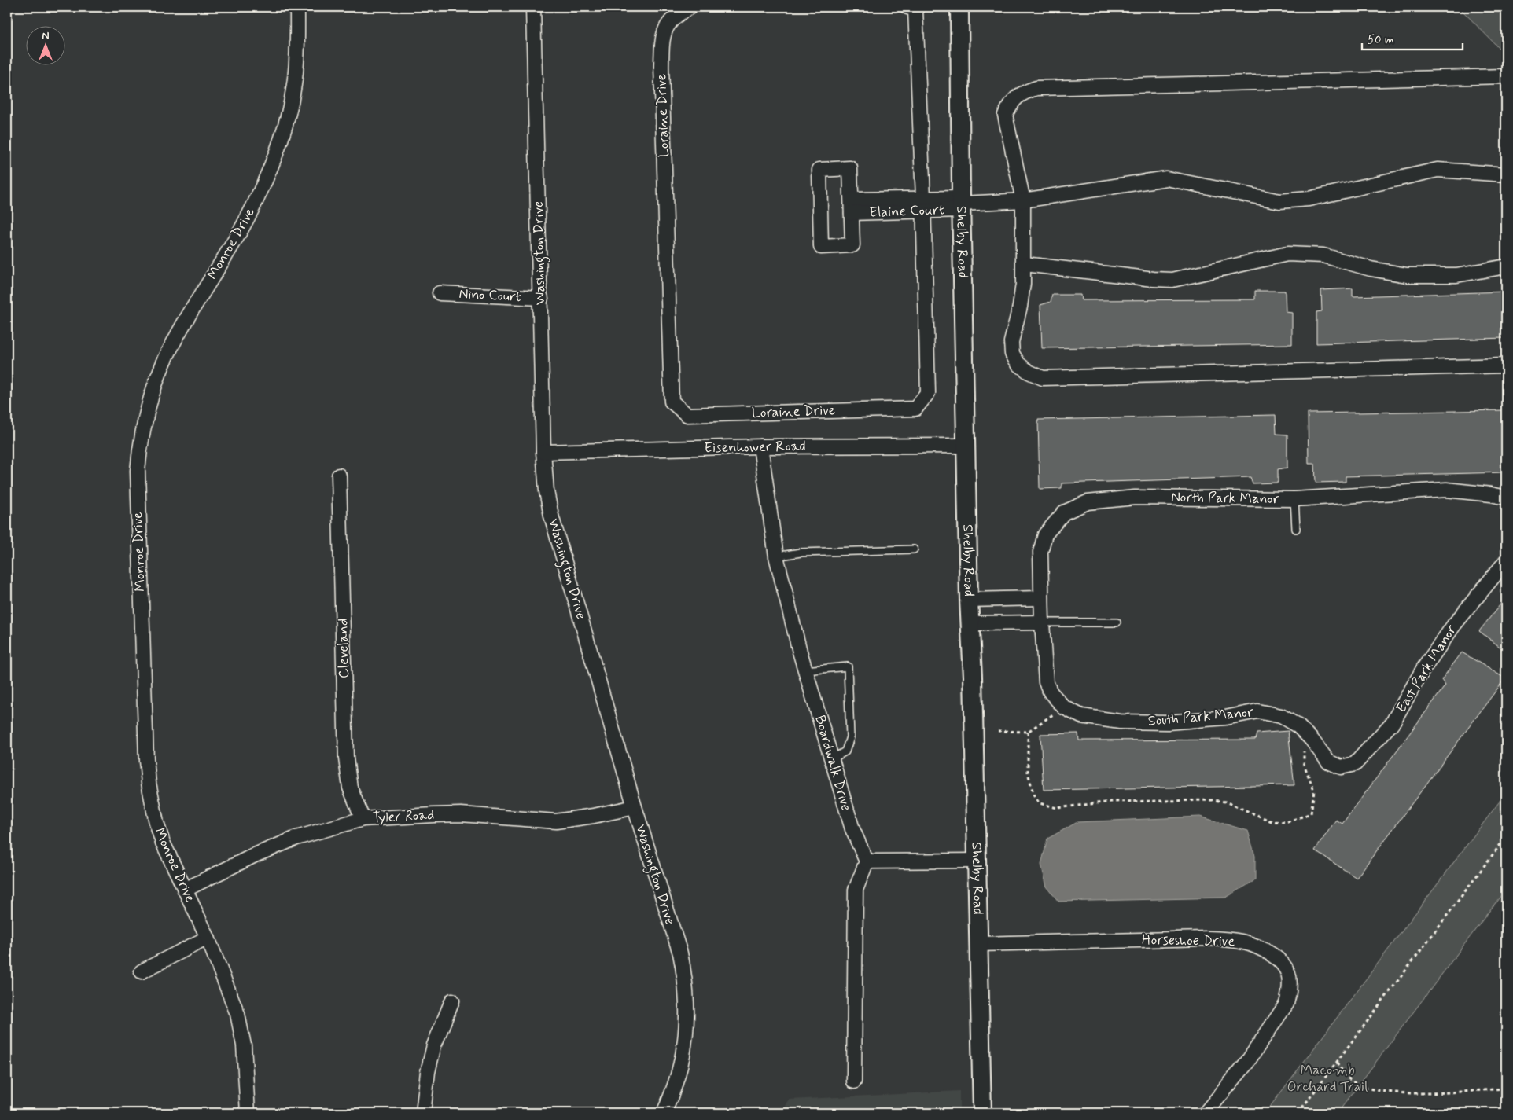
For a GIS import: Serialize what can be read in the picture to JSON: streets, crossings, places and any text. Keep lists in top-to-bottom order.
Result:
{
  "streets": {
    "street": [
      "Loraine Drive",
      "Elaine Court",
      "Shelby Road",
      "Monroe Drive",
      "Washington Drive",
      "Nino Court",
      "Eisenhower Road",
      "North Park Manor",
      "Cleveland",
      "East Park Manor",
      "South Park Manor",
      "Boardwalk Drive",
      "Tyler Road",
      "Horseshoe Drive"
    ]
  },
  "crossings": [
    ["Loraine Drive", "Elaine Court"],
    ["Elaine Court", "Shelby Road"],
    ["Shelby Road", "Eisenhower Road"],
    ["Shelby Road", "Horseshoe Drive"],
    ["Monroe Drive", "Tyler Road"],
    ["Washington Drive", "Nino Court"],
    ["Washington Drive", "Eisenhower Road"],
    ["Washington Drive", "Tyler Road"],
    ["Eisenhower Road", "Boardwalk Drive"],
    ["North Park Manor", "South Park Manor"],
    ["Cleveland", "Tyler Road"],
    ["East Park Manor", "South Park Manor"]
  ],
  "parks": ["Macomb Orchard Trail"],
  "scale_bar": "50 m",
  "north": "top"
}
